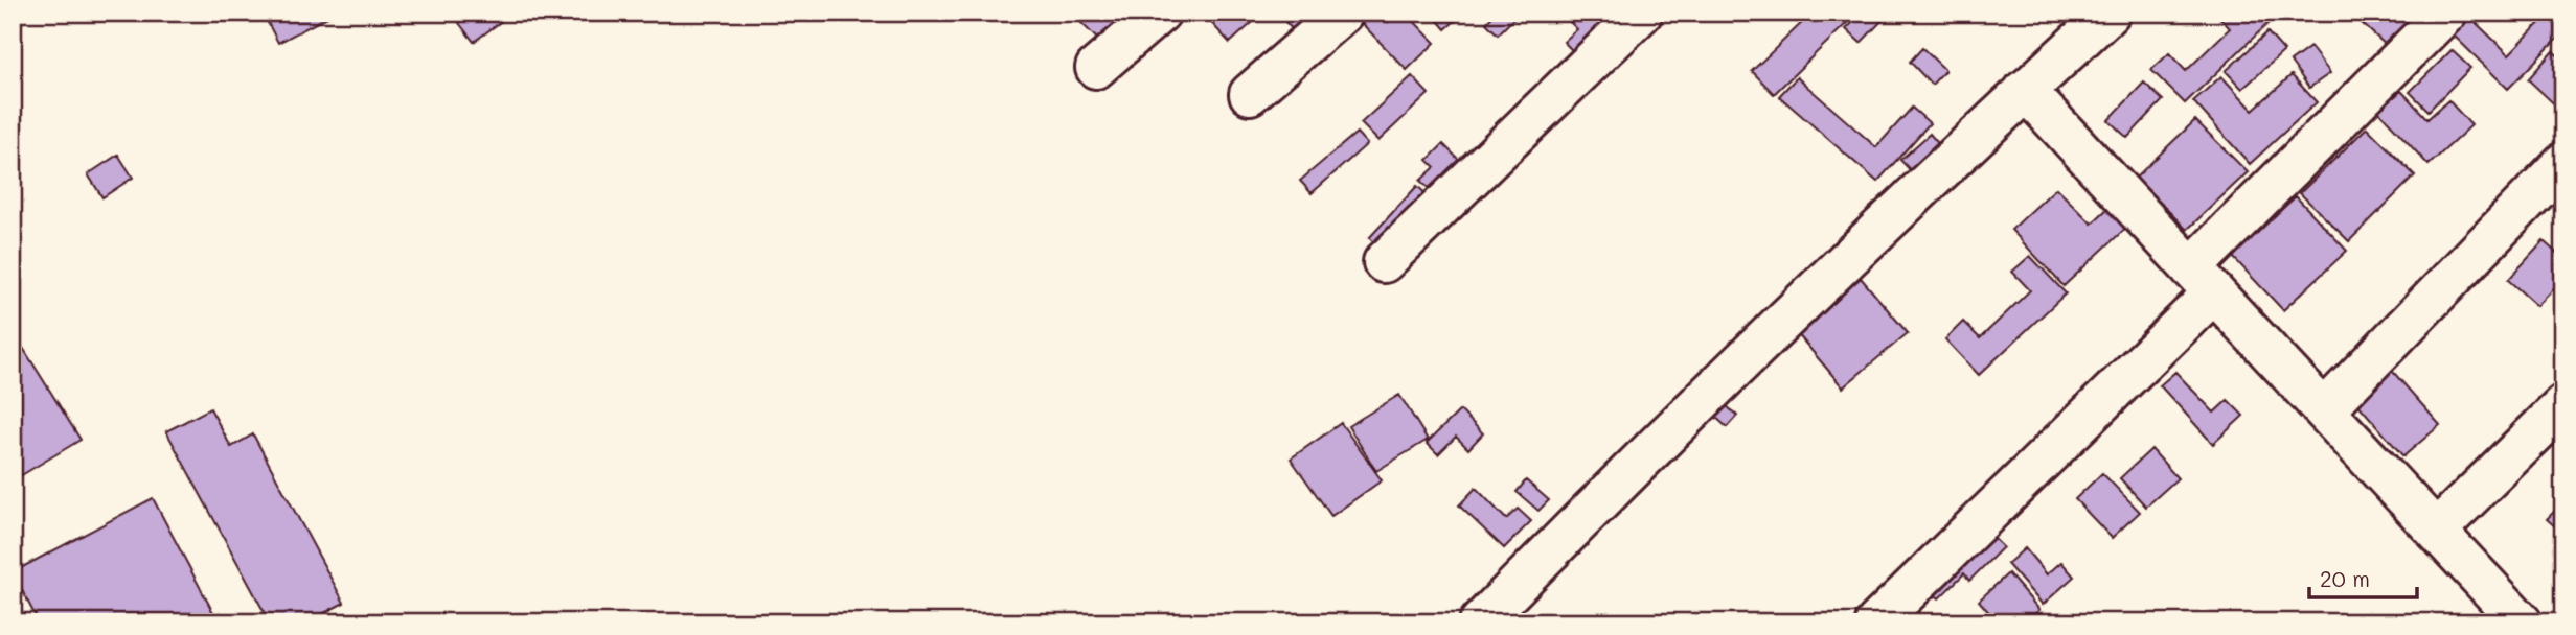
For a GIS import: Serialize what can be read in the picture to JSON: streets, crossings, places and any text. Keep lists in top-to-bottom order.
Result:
{
  "scale_bar": "20 m"
}
